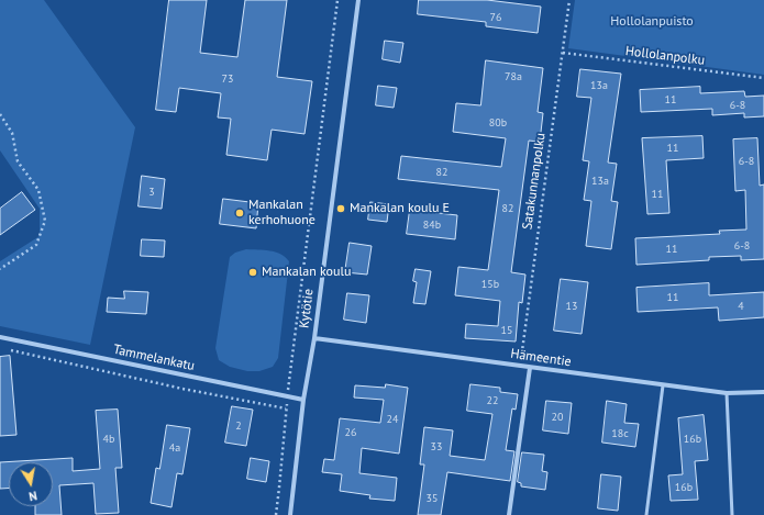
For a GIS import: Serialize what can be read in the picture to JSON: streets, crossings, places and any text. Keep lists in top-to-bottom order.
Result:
{
  "streets": {
    "street": ["Kytötie", "Tammelankatu", "Hämeentie"],
    "path": ["Hollolanpolku", "Satakunnanpolku"]
  },
  "crossings": [
    ["Hollolanpolku", "Satakunnanpolku"],
    ["Satakunnanpolku", "Hämeentie"],
    ["Kytötie", "Tammelankatu"],
    ["Kytötie", "Hämeentie"]
  ],
  "parks": ["Hollolanpuisto"],
  "places": ["Mankalan koulu E", "Mankalan kerhohuone", "Mankalan koulu"],
  "house_numbers": [
    "76",
    "78a",
    "73",
    "13a",
    "11",
    "6-8",
    "80b",
    "11",
    "6-8",
    "82",
    "13a",
    "3",
    "11",
    "82",
    "84b",
    "6-8",
    "11",
    "15b",
    "11",
    "13",
    "4",
    "15",
    "22",
    "20",
    "24",
    "2",
    "26",
    "18c",
    "4b",
    "16b",
    "33",
    "4a",
    "16b",
    "35"
  ],
  "north": "bottom"
}
